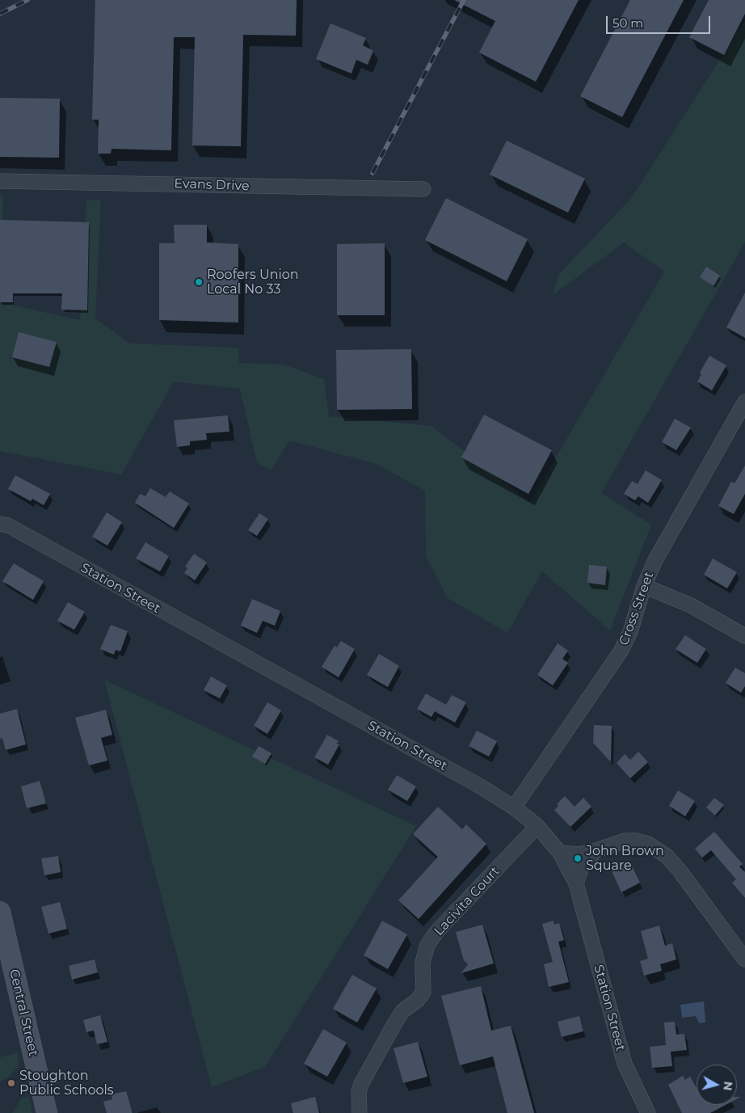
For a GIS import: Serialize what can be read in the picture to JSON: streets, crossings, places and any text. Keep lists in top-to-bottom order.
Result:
{
  "streets": {
    "main road": ["Central Street"],
    "street": [
      "Evans Drive",
      "Station Street",
      "Cross Street",
      "Lacivita Court"
    ]
  },
  "crossings": [
    ["Station Street", "Cross Street"],
    ["Station Street", "Lacivita Court"]
  ],
  "places": ["Roofers Union Local No 33", "John Brown Square", "Stoughton Public Schools"],
  "scale_bar": "50 m",
  "north": "right"
}
